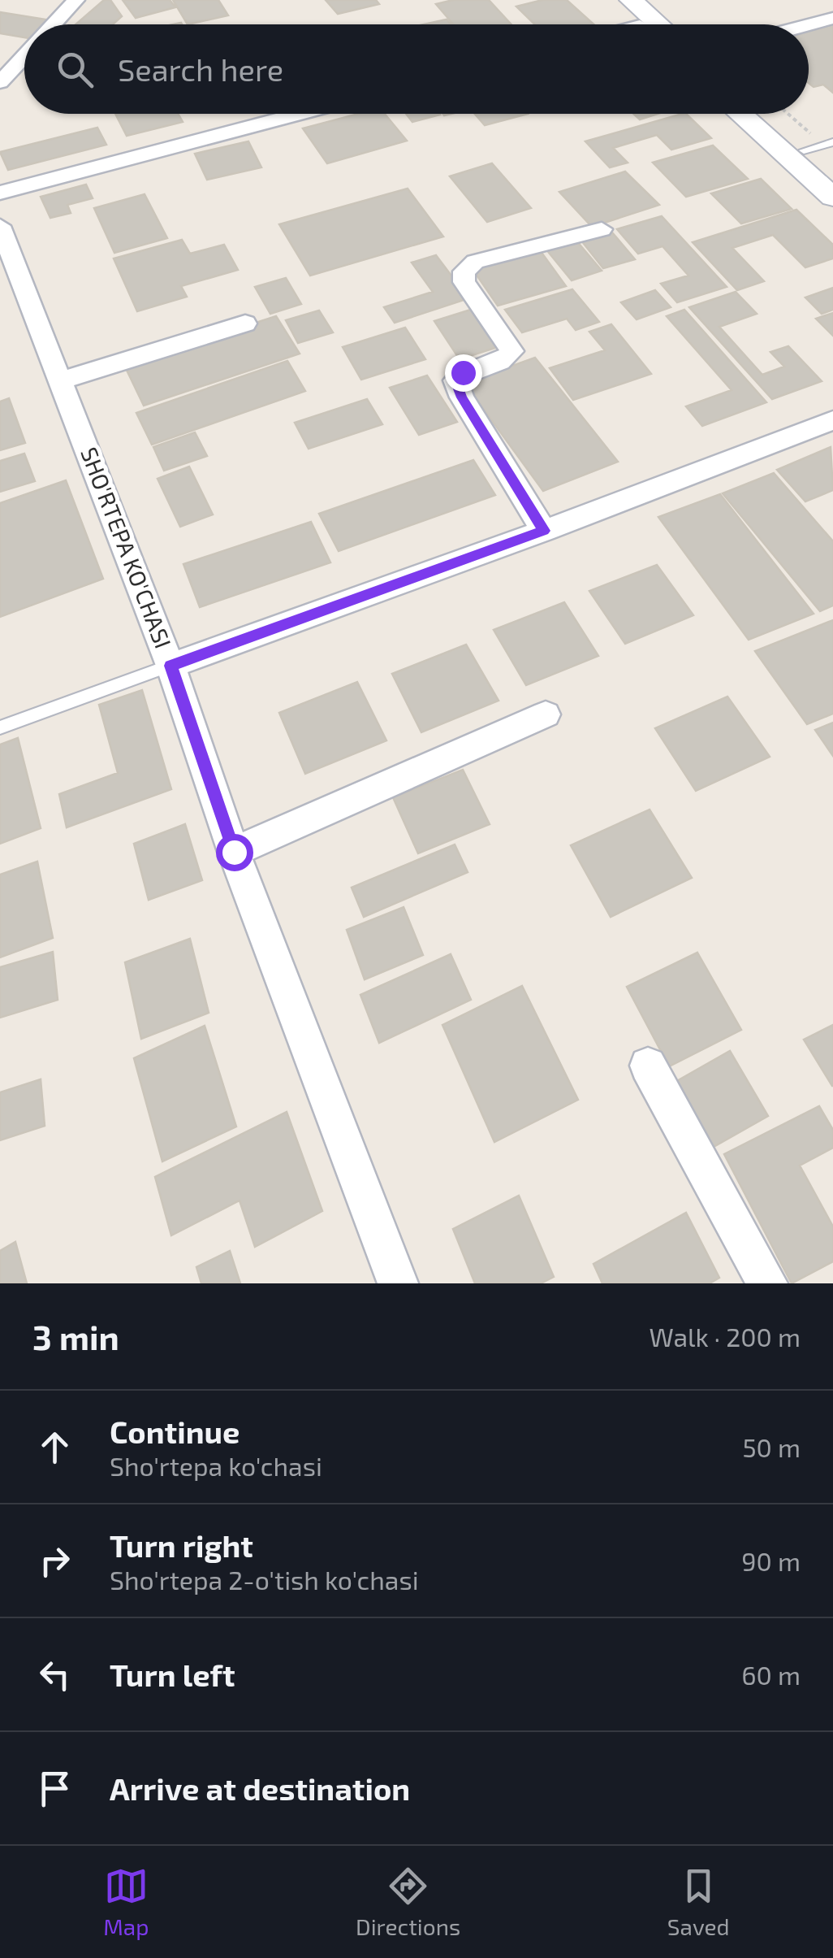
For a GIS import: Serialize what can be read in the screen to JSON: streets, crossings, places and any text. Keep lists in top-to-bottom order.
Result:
{
  "streets": {
    "street": ["SHO'RTEPA KO'CHASI"]
  },
  "page": {
    "search": "Search here",
    "heading": ["3 min", "Walk · 200 m"],
    "list": [
      ["Continue", "Sho'rtepa ko'chasi", "50 m"],
      ["Turn right", "Sho'rtepa 2-o'tish ko'chasi", "90 m"],
      ["Turn left", "60 m"],
      "Arrive at destination"
    ],
    "nav": ["Map", "Directions", "Saved"]
  }
}
